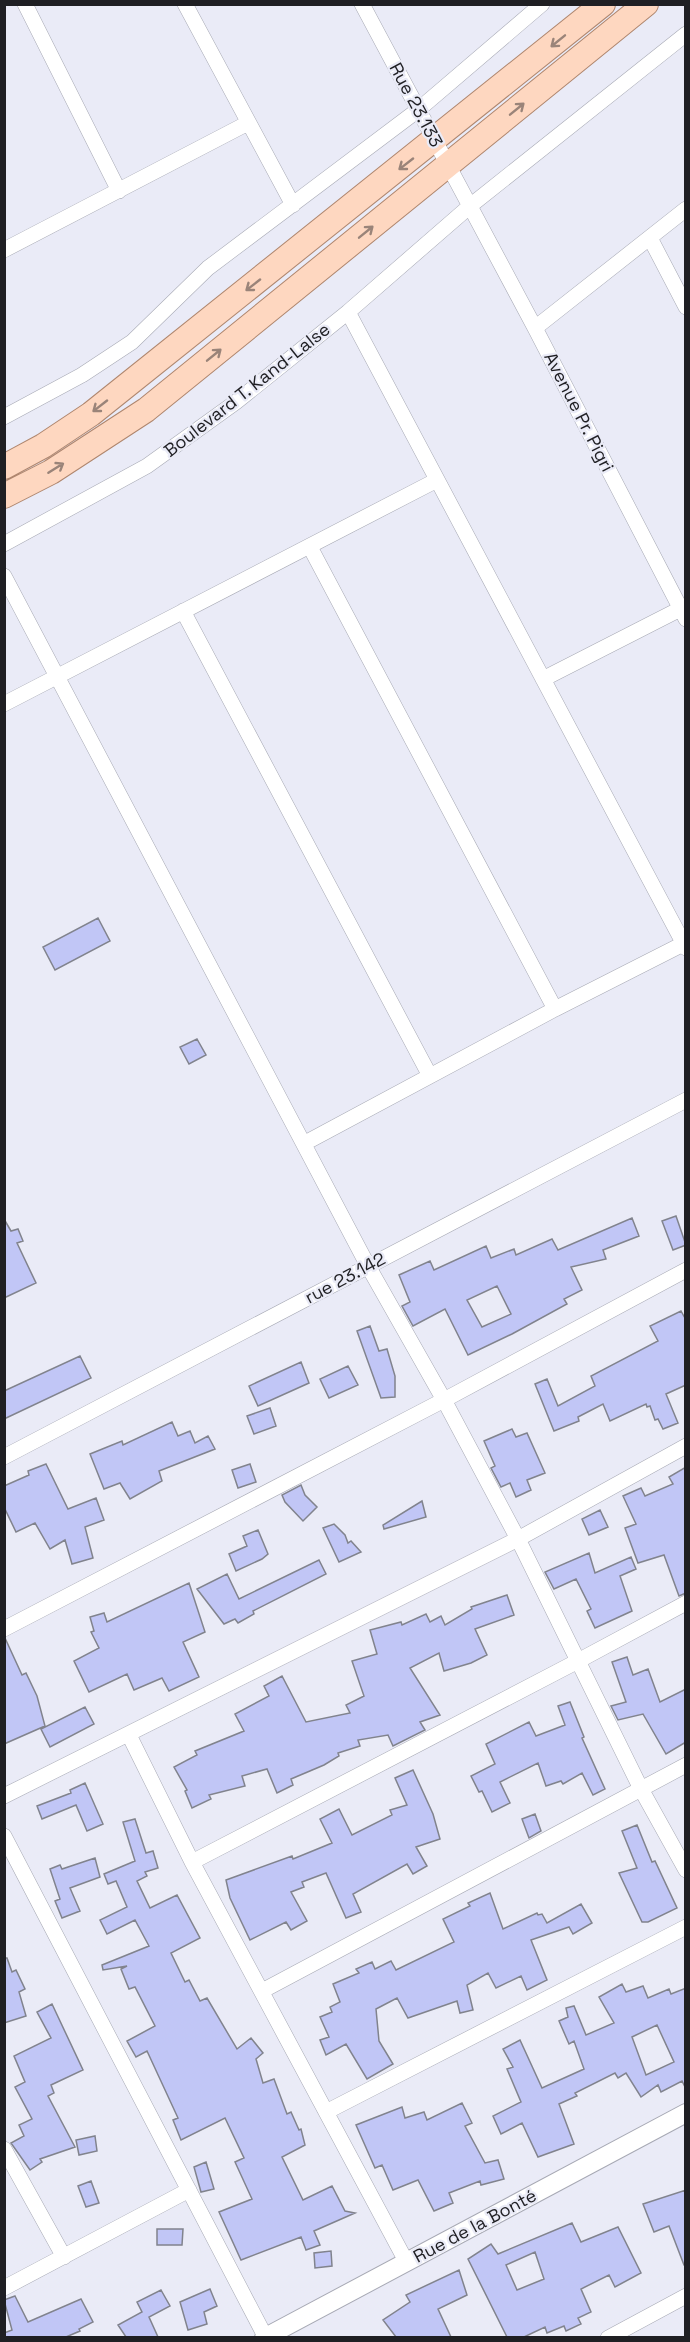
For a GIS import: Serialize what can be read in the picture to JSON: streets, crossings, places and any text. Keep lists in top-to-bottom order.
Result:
{
  "streets": {
    "street": [
      "Rue 23.133",
      "Boulevard T. Kand-Lalse",
      "Avenue Pr. Pigri",
      "rue 23.142",
      "Rue de la Bonté"
    ]
  },
  "crossings": [
    ["Rue 23.133", "Boulevard T. Kand-Lalse"],
    ["Rue 23.133", "Avenue Pr. Pigri"],
    ["Boulevard T. Kand-Lalse", "Avenue Pr. Pigri"]
  ]
}
